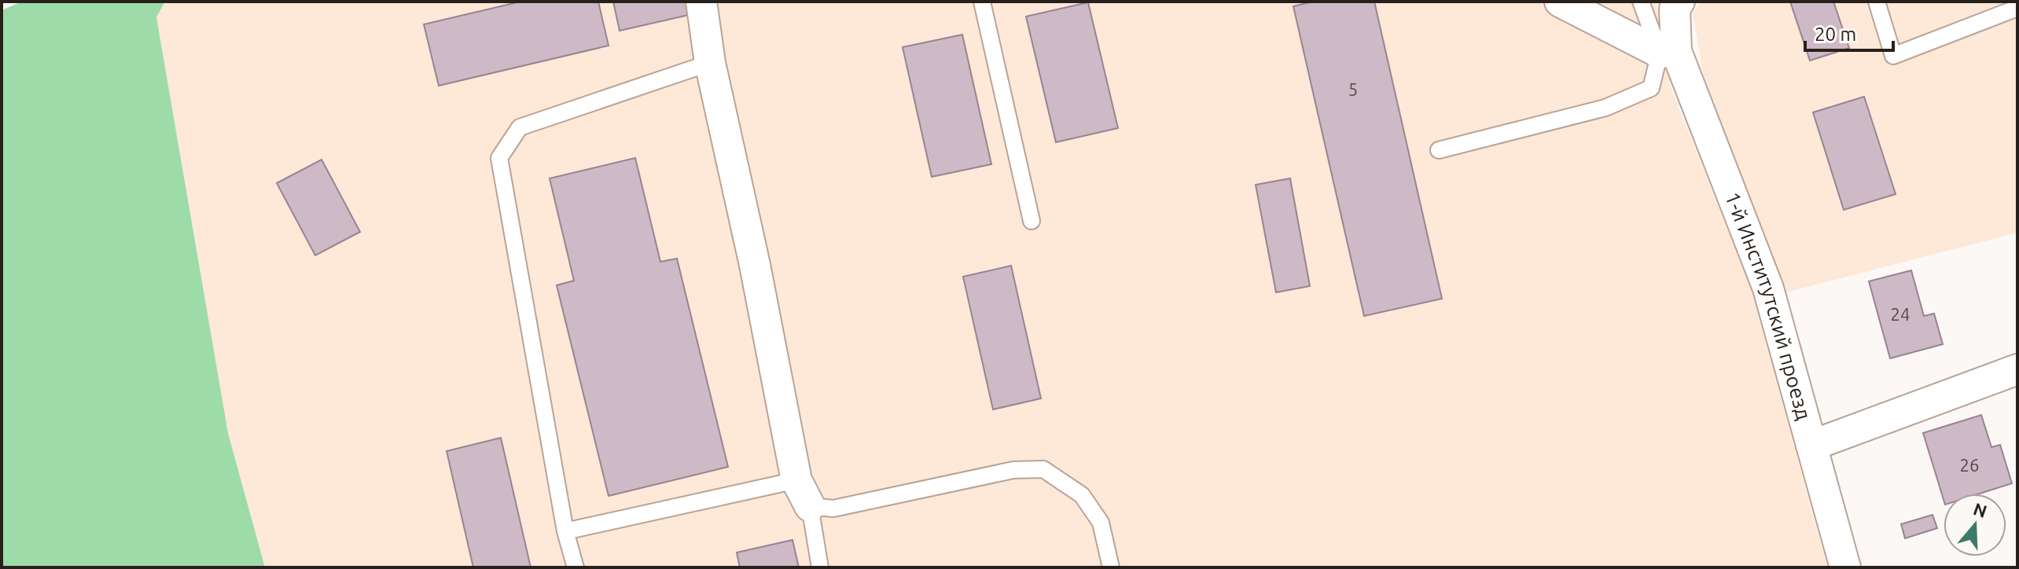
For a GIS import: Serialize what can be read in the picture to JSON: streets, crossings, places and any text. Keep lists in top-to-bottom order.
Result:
{
  "streets": {
    "street": ["1-й Институтский проезд"]
  },
  "house_numbers": ["5", "24", "26"],
  "scale_bar": "20 m",
  "north": "top"
}
